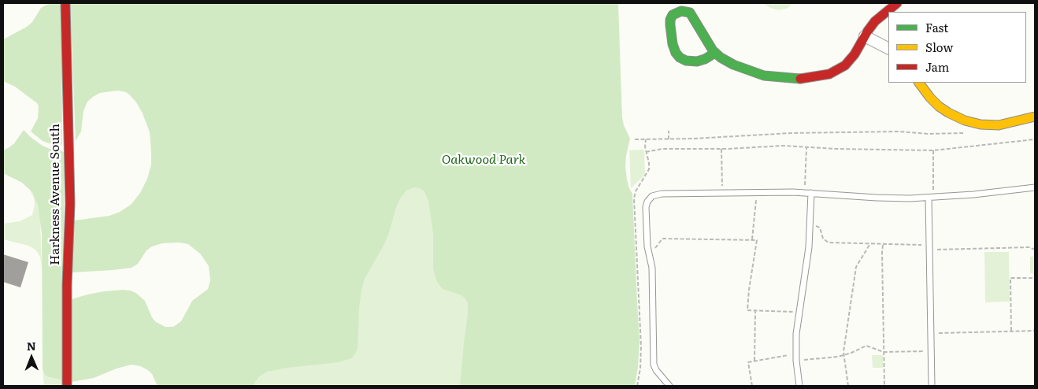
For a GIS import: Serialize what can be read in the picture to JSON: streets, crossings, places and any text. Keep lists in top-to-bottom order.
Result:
{
  "streets": {
    "street": ["Harkness Avenue South"]
  },
  "parks": ["Oakwood Park"],
  "legend": ["Fast", "Slow", "Jam"],
  "north": "top"
}
